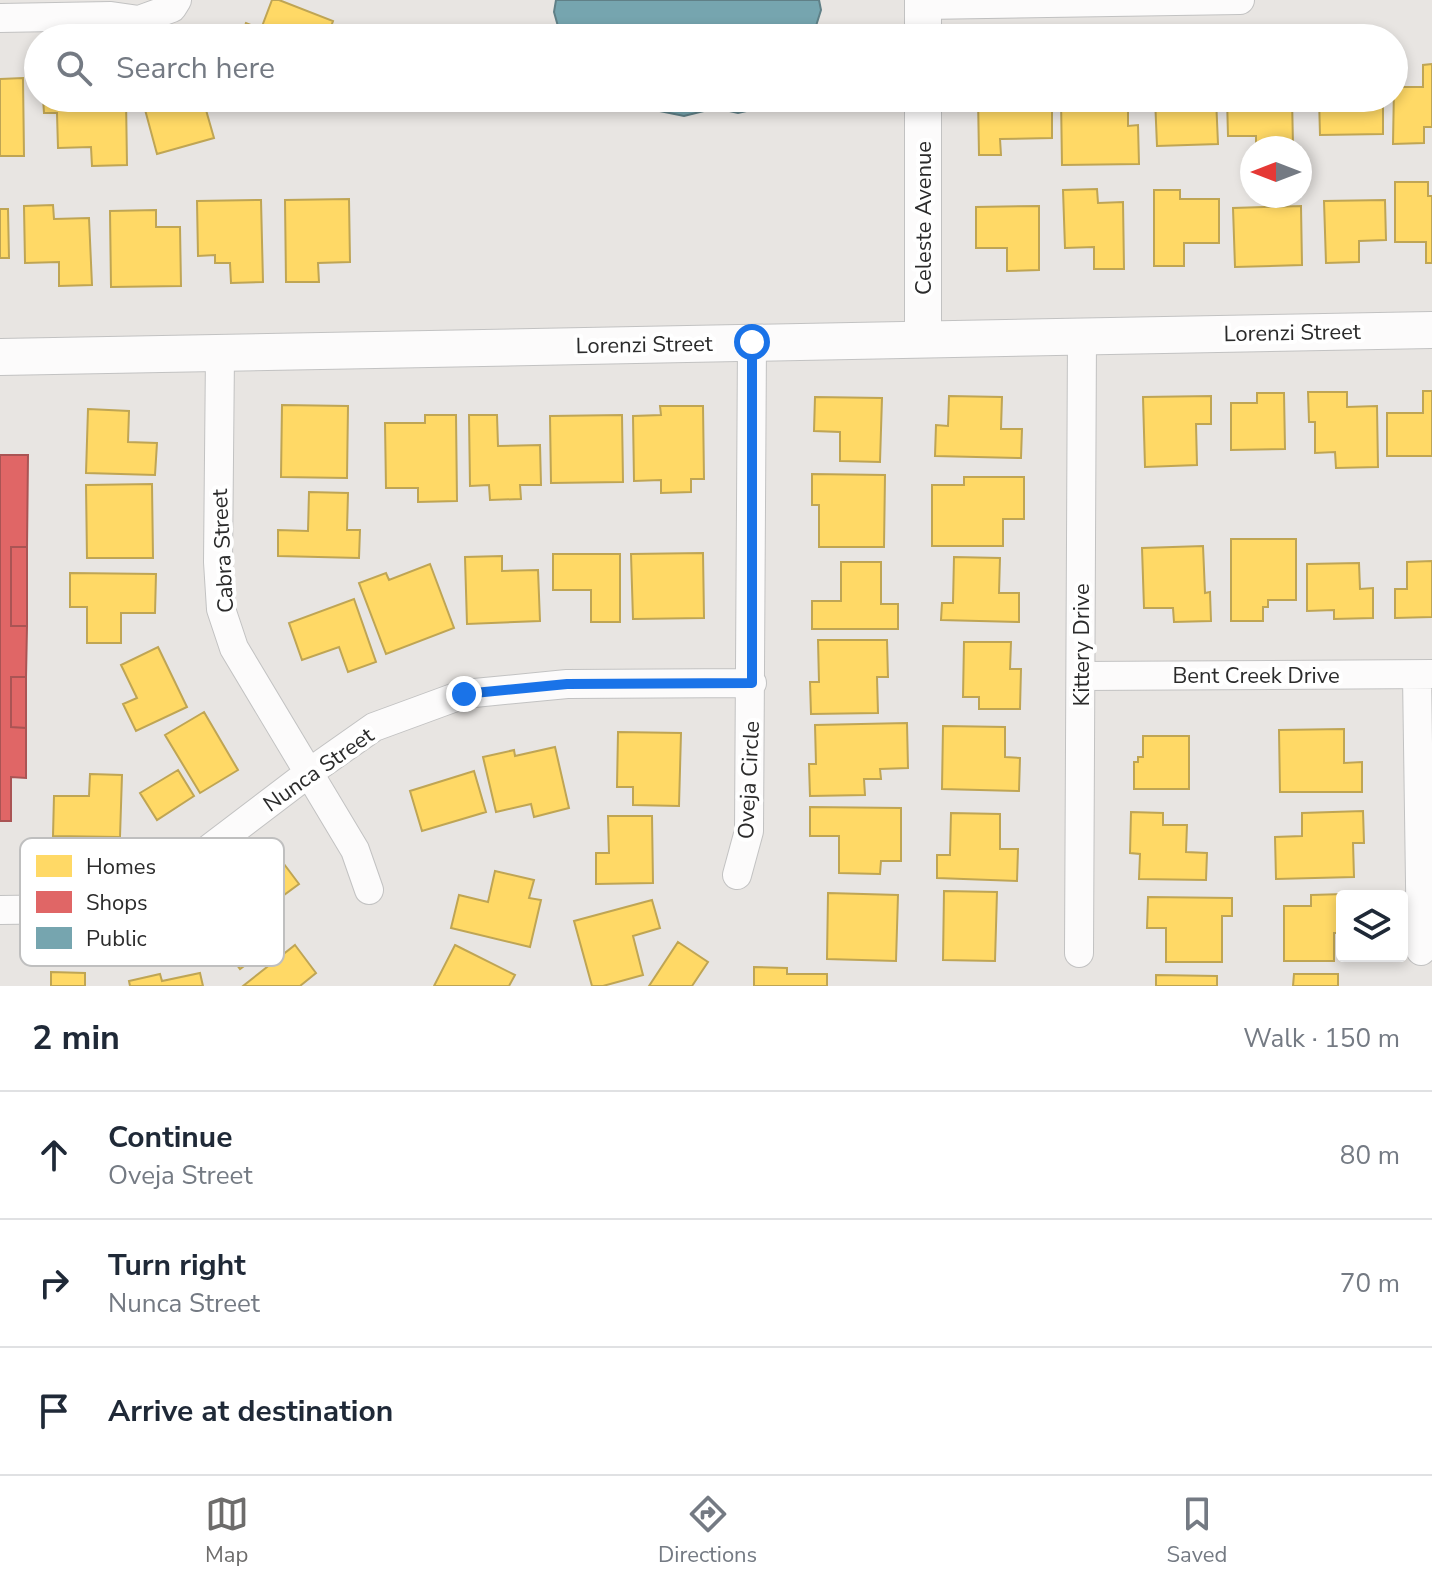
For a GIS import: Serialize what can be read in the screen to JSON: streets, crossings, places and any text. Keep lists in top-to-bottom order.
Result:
{
  "streets": {
    "street": [
      "Celeste Avenue",
      "Lorenzi Street",
      "Cabra Street",
      "Kittery Drive",
      "Bent Creek Drive",
      "Nunca Street",
      "Oveja Circle"
    ]
  },
  "crossings": [
    ["Celeste Avenue", "Lorenzi Street"],
    ["Lorenzi Street", "Cabra Street"],
    ["Lorenzi Street", "Kittery Drive"],
    ["Lorenzi Street", "Oveja Circle"],
    ["Cabra Street", "Nunca Street"],
    ["Kittery Drive", "Bent Creek Drive"],
    ["Nunca Street", "Oveja Circle"]
  ],
  "legend": ["Homes", "Shops", "Public"],
  "north": "left",
  "page": {
    "search": "Search here",
    "heading": ["2 min", "Walk · 150 m"],
    "list": [
      ["Continue", "Oveja Street", "80 m"],
      ["Turn right", "Nunca Street", "70 m"],
      "Arrive at destination"
    ],
    "nav": ["Map", "Directions", "Saved"]
  }
}
